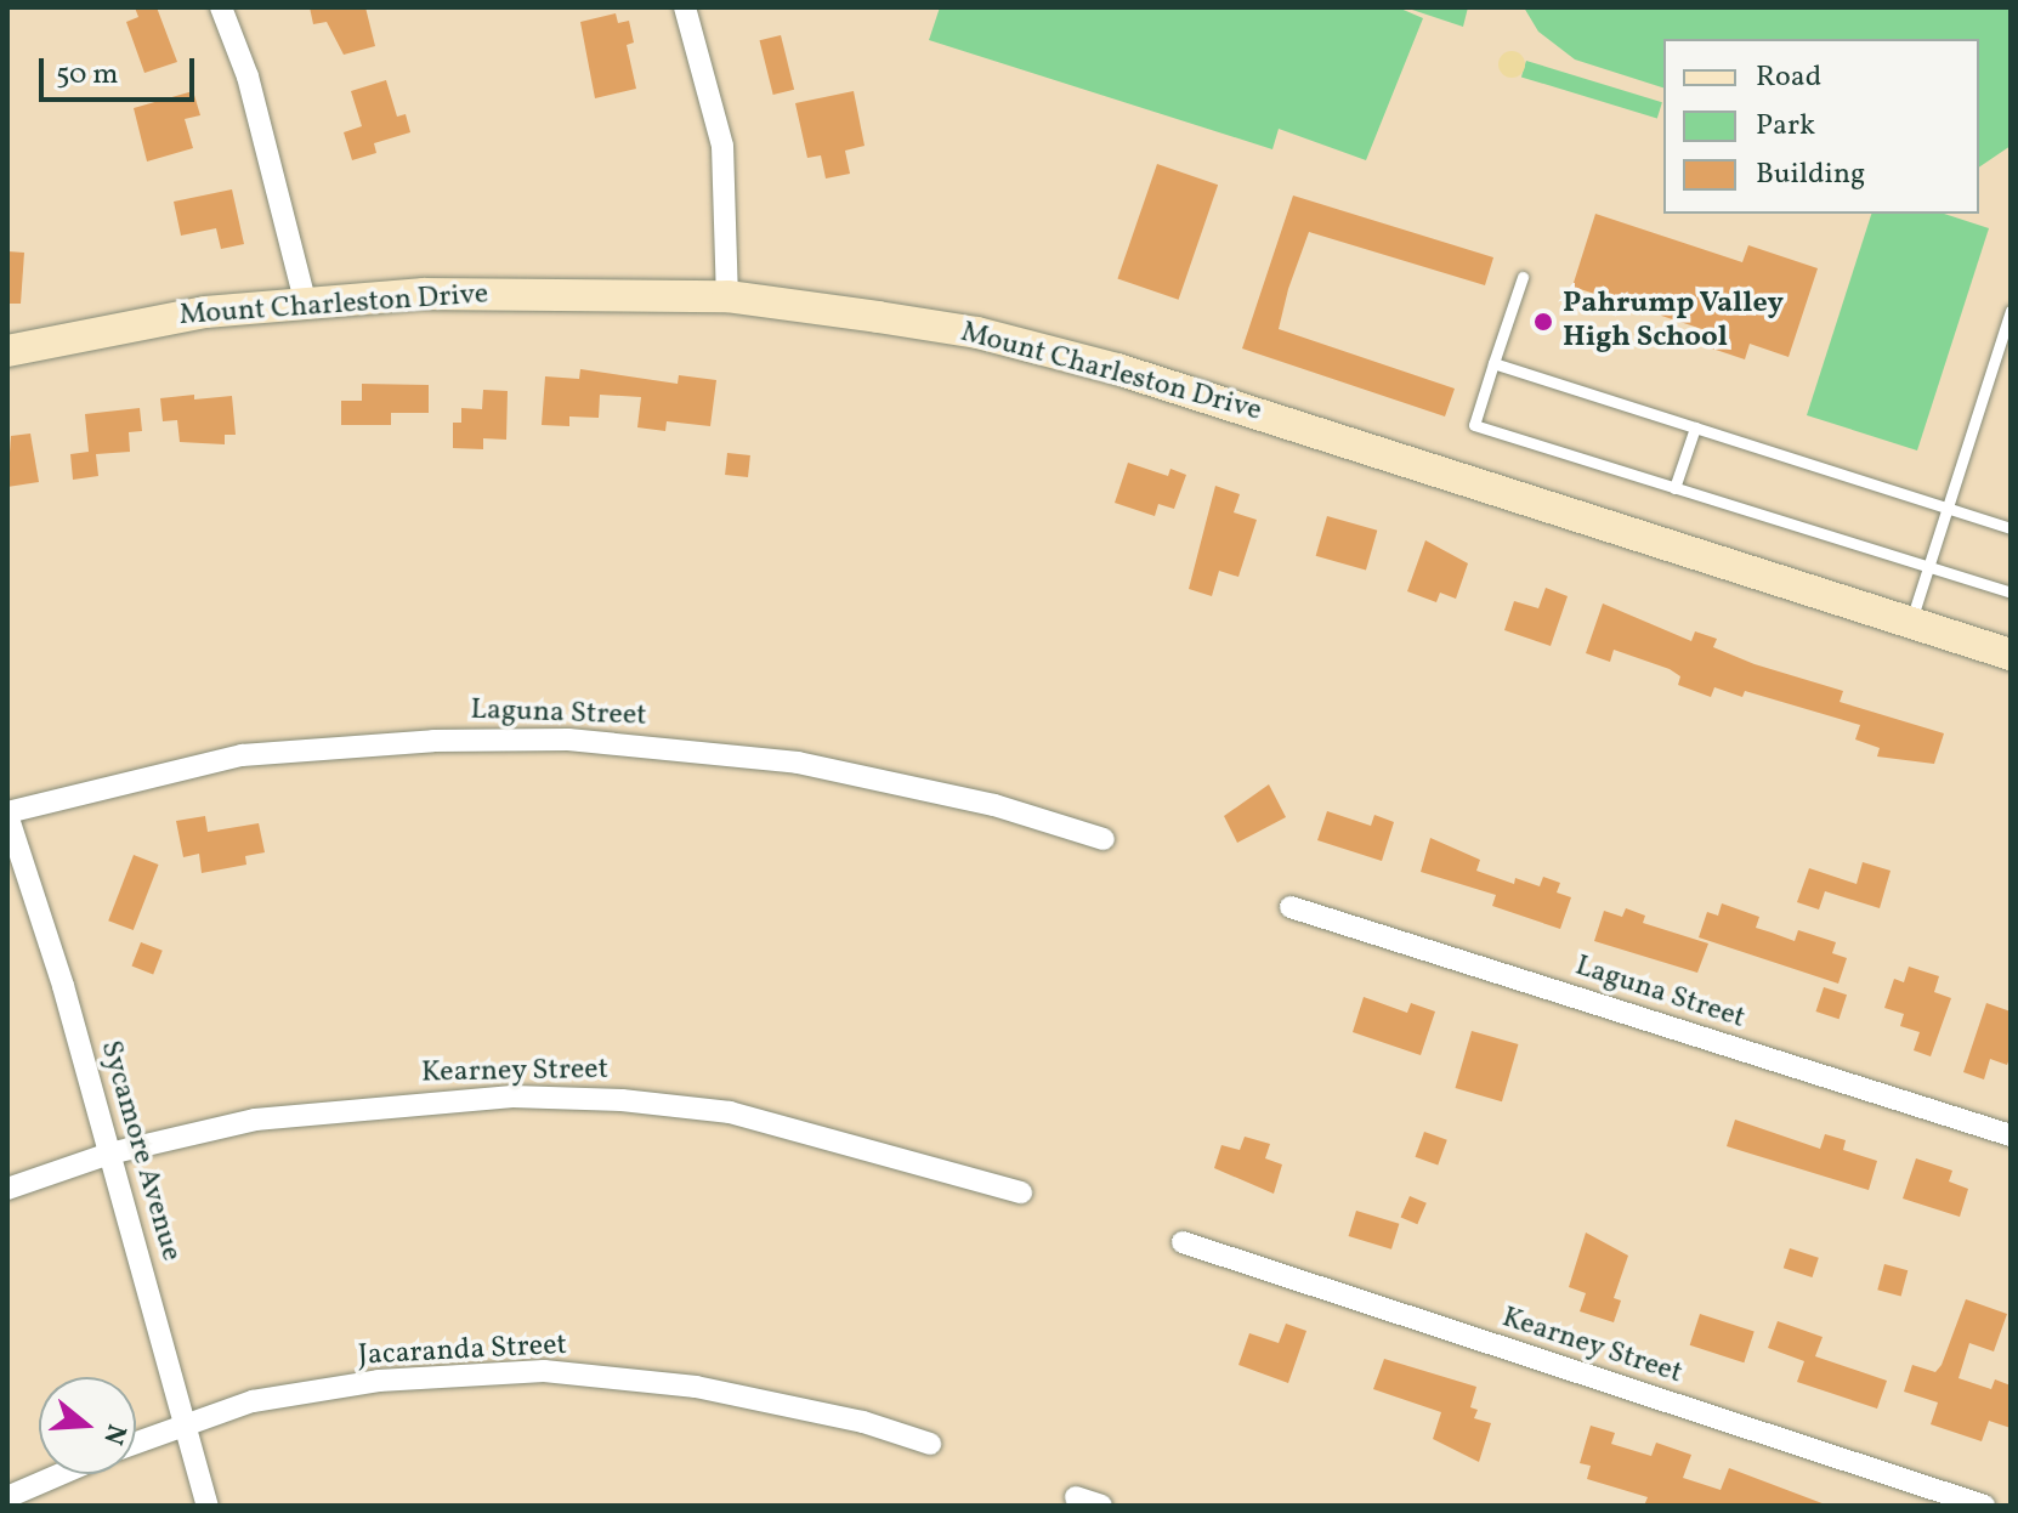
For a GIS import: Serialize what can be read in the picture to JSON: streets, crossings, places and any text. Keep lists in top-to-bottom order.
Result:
{
  "streets": {
    "street": [
      "Mount Charleston Drive",
      "Laguna Street",
      "Kearney Street",
      "Sycamore Avenue",
      "Jacaranda Street"
    ]
  },
  "crossings": [
    ["Laguna Street", "Sycamore Avenue"],
    ["Kearney Street", "Sycamore Avenue"],
    ["Sycamore Avenue", "Jacaranda Street"]
  ],
  "places": ["Pahrump Valley High School"],
  "legend": ["Road", "Park", "Building"],
  "scale_bar": "50 m",
  "north": "right"
}
